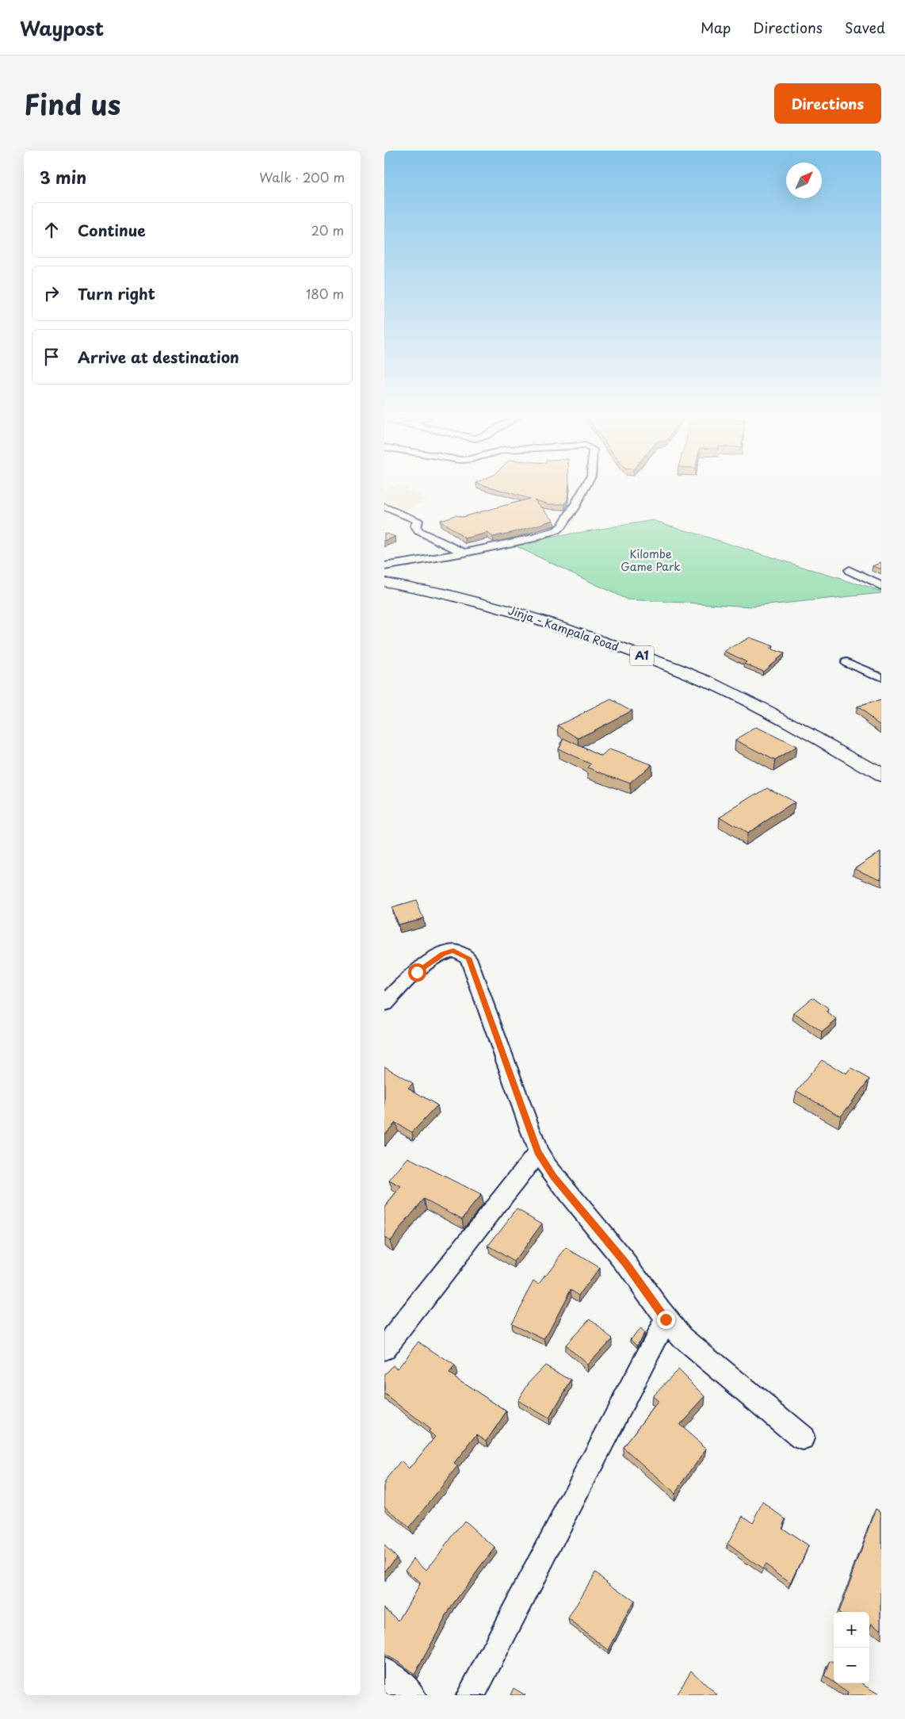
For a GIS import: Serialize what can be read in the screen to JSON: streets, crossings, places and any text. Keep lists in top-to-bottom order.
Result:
{
  "streets": {
    "highway": ["Jinja - Kampala Road", "A1"]
  },
  "parks": ["Kilombe Game Park"],
  "north": "top right",
  "page": {
    "header": "Waypost",
    "nav": ["Map", "Directions", "Saved"],
    "title": "Find us",
    "buttons": "Directions",
    "heading": ["3 min", "Walk · 200 m"],
    "list": [
      ["Continue", "20 m"],
      ["Turn right", "180 m"],
      "Arrive at destination"
    ],
    "map_buttons": ["+", "−"]
  }
}
